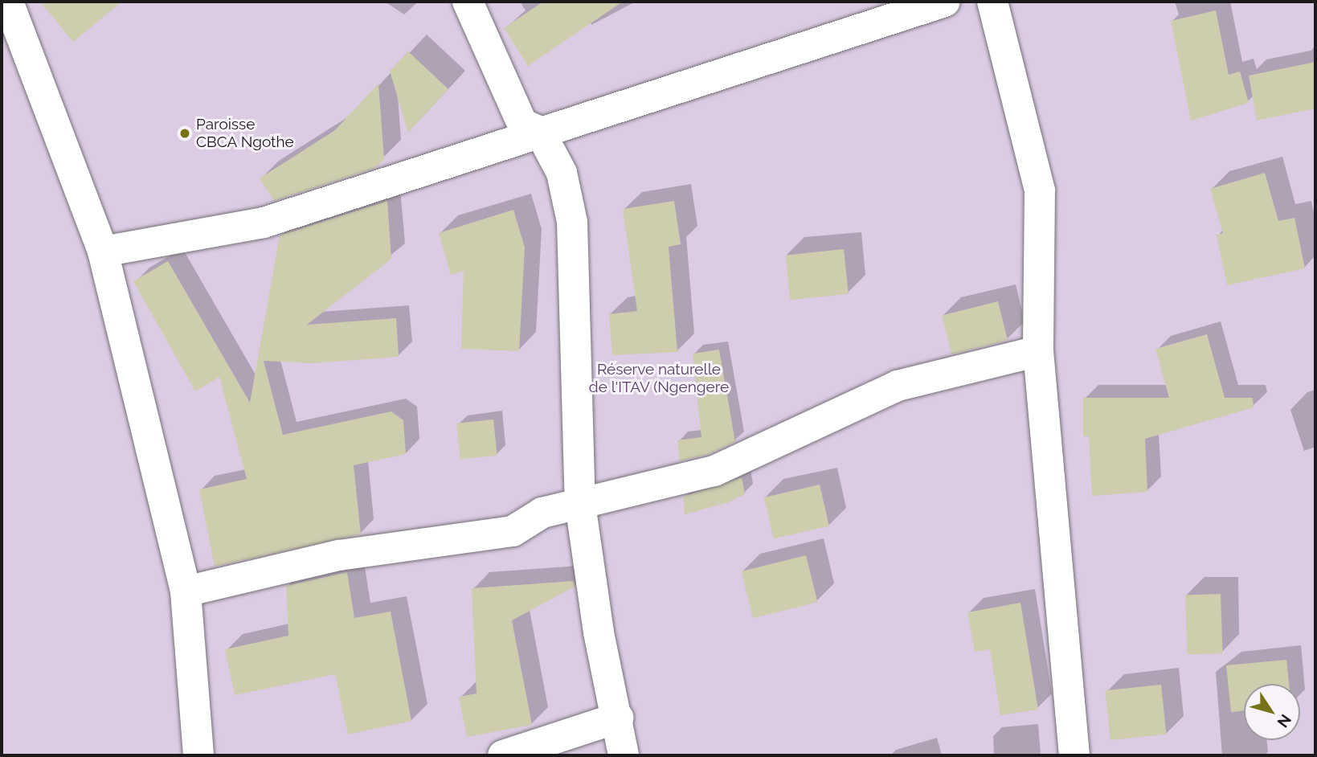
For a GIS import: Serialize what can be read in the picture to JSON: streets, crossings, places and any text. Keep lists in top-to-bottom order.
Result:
{
  "parks": ["Réserve naturelle de l'ITAV (Ngengere"],
  "places": ["Paroisse CBCA Ngothe"],
  "north": "bottom right"
}
